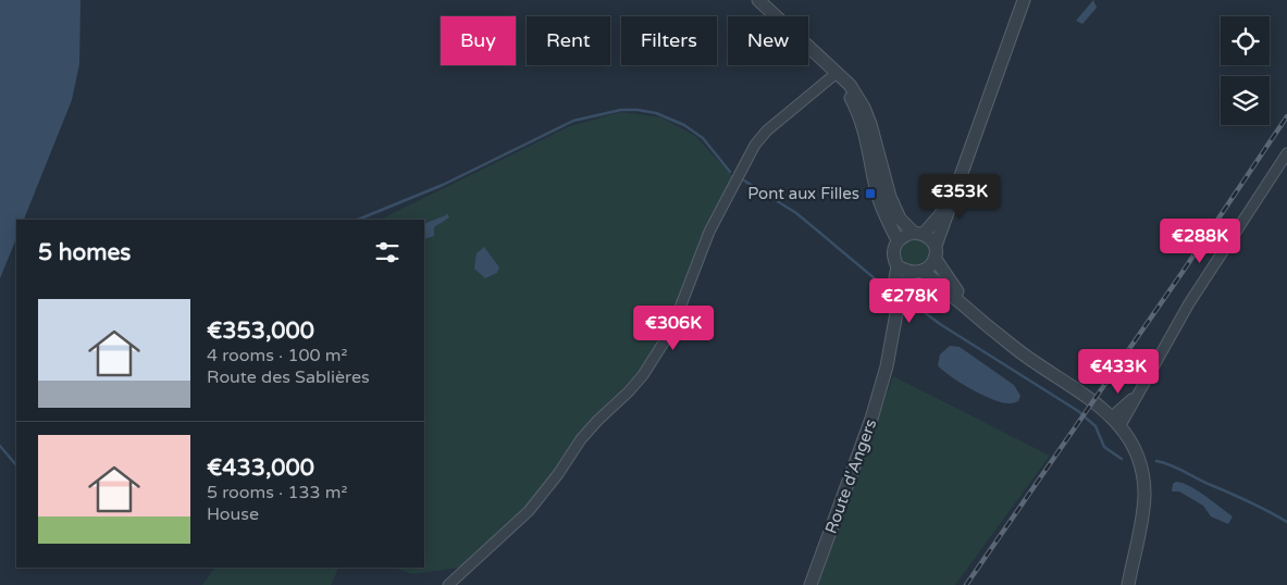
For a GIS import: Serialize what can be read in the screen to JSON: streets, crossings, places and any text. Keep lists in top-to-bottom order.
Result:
{
  "streets": {
    "street": ["Route d'Angers"]
  },
  "places": {
    "transit": ["Pont aux Filles"]
  },
  "page": {
    "chip": [
      "Buy",
      "Rent",
      "Filters",
      "New"
    ],
    "price": [
      "€353K",
      "€288K",
      "€278K",
      "€306K",
      "€433K"
    ],
    "heading": "5 homes",
    "list": [
      {
        "name": "€353,000",
        "note": "4 rooms · 100 m² · Route des Sablières"
      },
      {
        "name": "€433,000",
        "note": "5 rooms · 133 m² · House"
      }
    ]
  }
}
